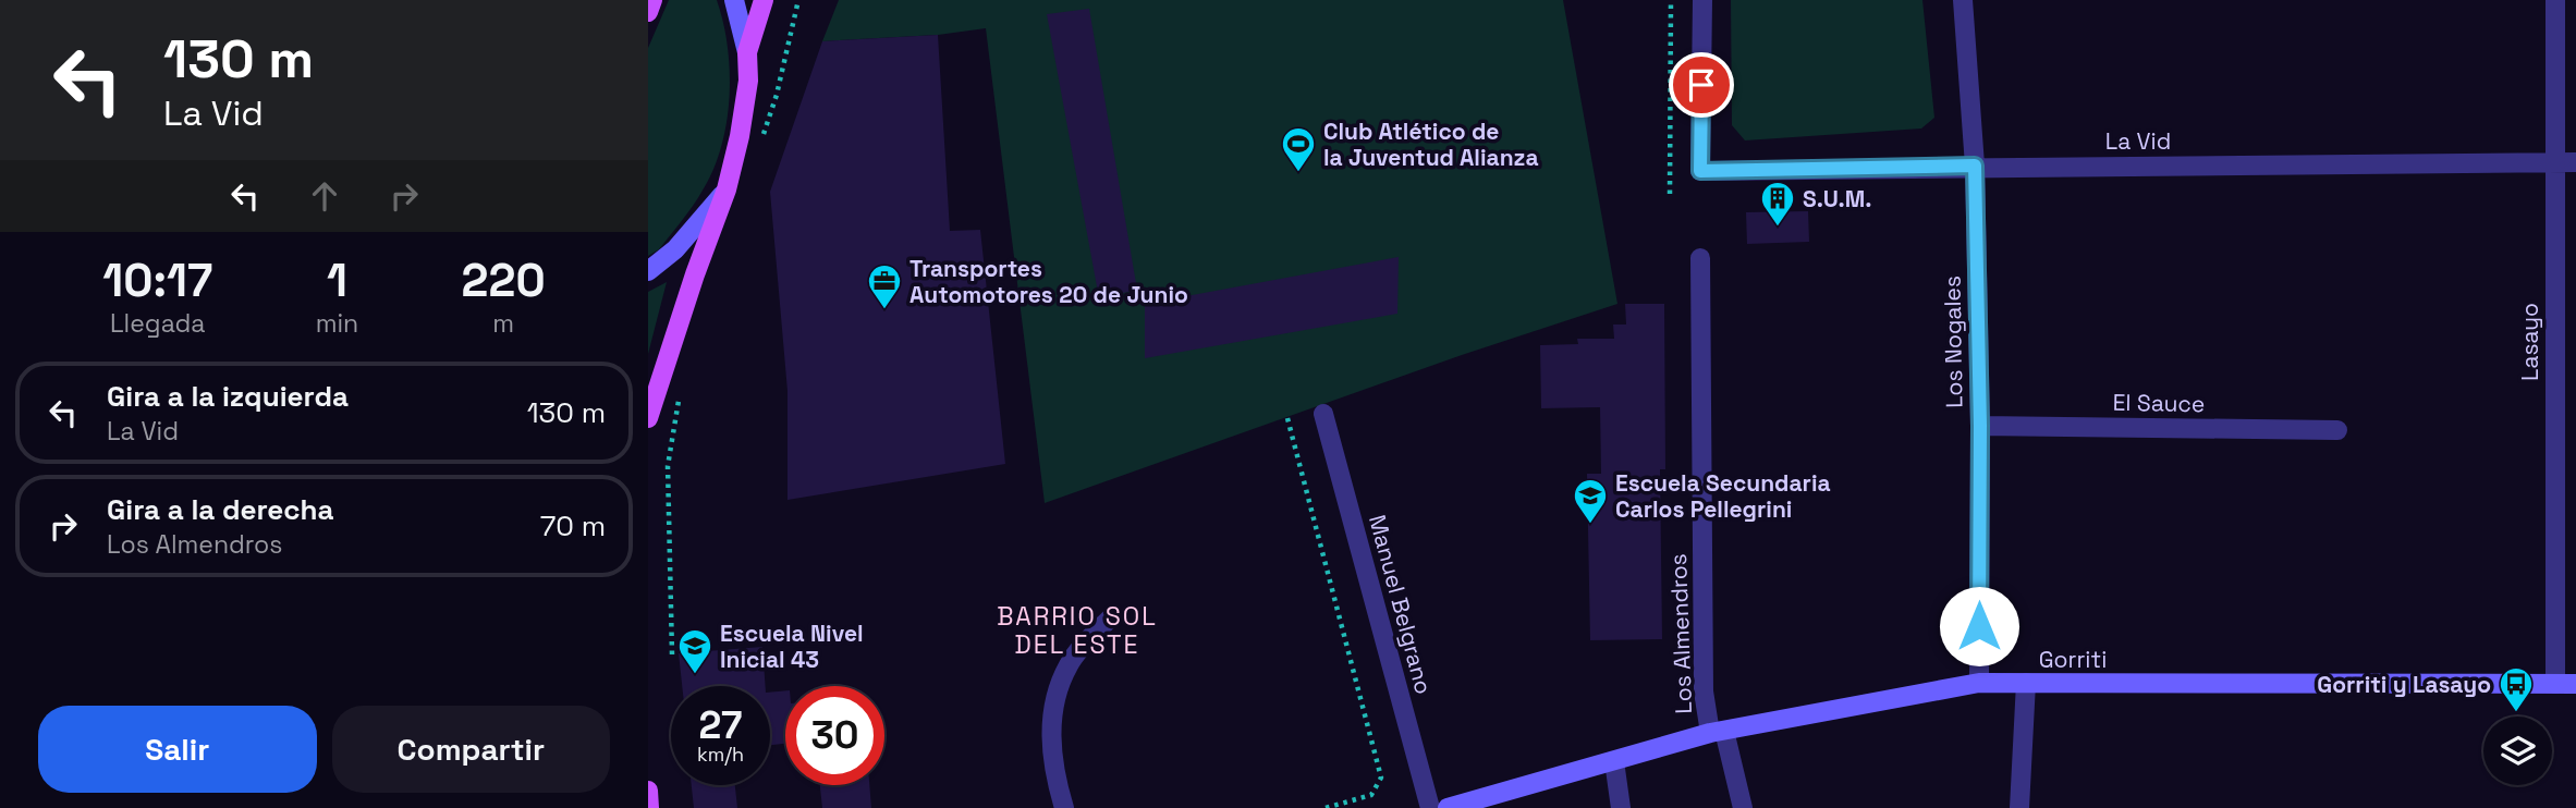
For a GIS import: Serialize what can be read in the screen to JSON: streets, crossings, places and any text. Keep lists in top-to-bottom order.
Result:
{
  "streets": {
    "street": [
      "La Vid",
      "Los Nogales",
      "Lasayo",
      "El Sauce",
      "Manuel Belgrano",
      "Los Almendros",
      "Gorriti"
    ]
  },
  "crossings": [
    ["La Vid", "Los Nogales"],
    ["La Vid", "Lasayo"],
    ["Los Nogales", "El Sauce"],
    ["Los Nogales", "Gorriti"],
    ["Lasayo", "Gorriti"],
    ["Los Almendros", "Gorriti"]
  ],
  "districts": ["BARRIO SOL DEL ESTE"],
  "places": {
    "sports": ["Club Atlético de la Juventud Alianza"],
    "building": ["S.U.M."],
    "office": ["Transportes Automotores 20 de Junio"],
    "school or university": ["Escuela Secundaria Carlos Pellegrini", "Escuela Nivel Inicial 43"],
    "bus stop": ["Gorriti y Lasayo"]
  },
  "page": {
    "turn": ["130 m", "La Vid"],
    "eta": [
      "10:17",
      "Llegada",
      "1",
      "min",
      "220",
      "m"
    ],
    "list": [
      {
        "name": "Gira a la izquierda",
        "note": "La Vid",
        "value": "130 m"
      },
      {
        "name": "Gira a la derecha",
        "note": "Los Almendros",
        "value": "70 m"
      }
    ],
    "speed": "27 km/h",
    "limit": "30",
    "buttons": ["Salir", "Compartir"]
  }
}
